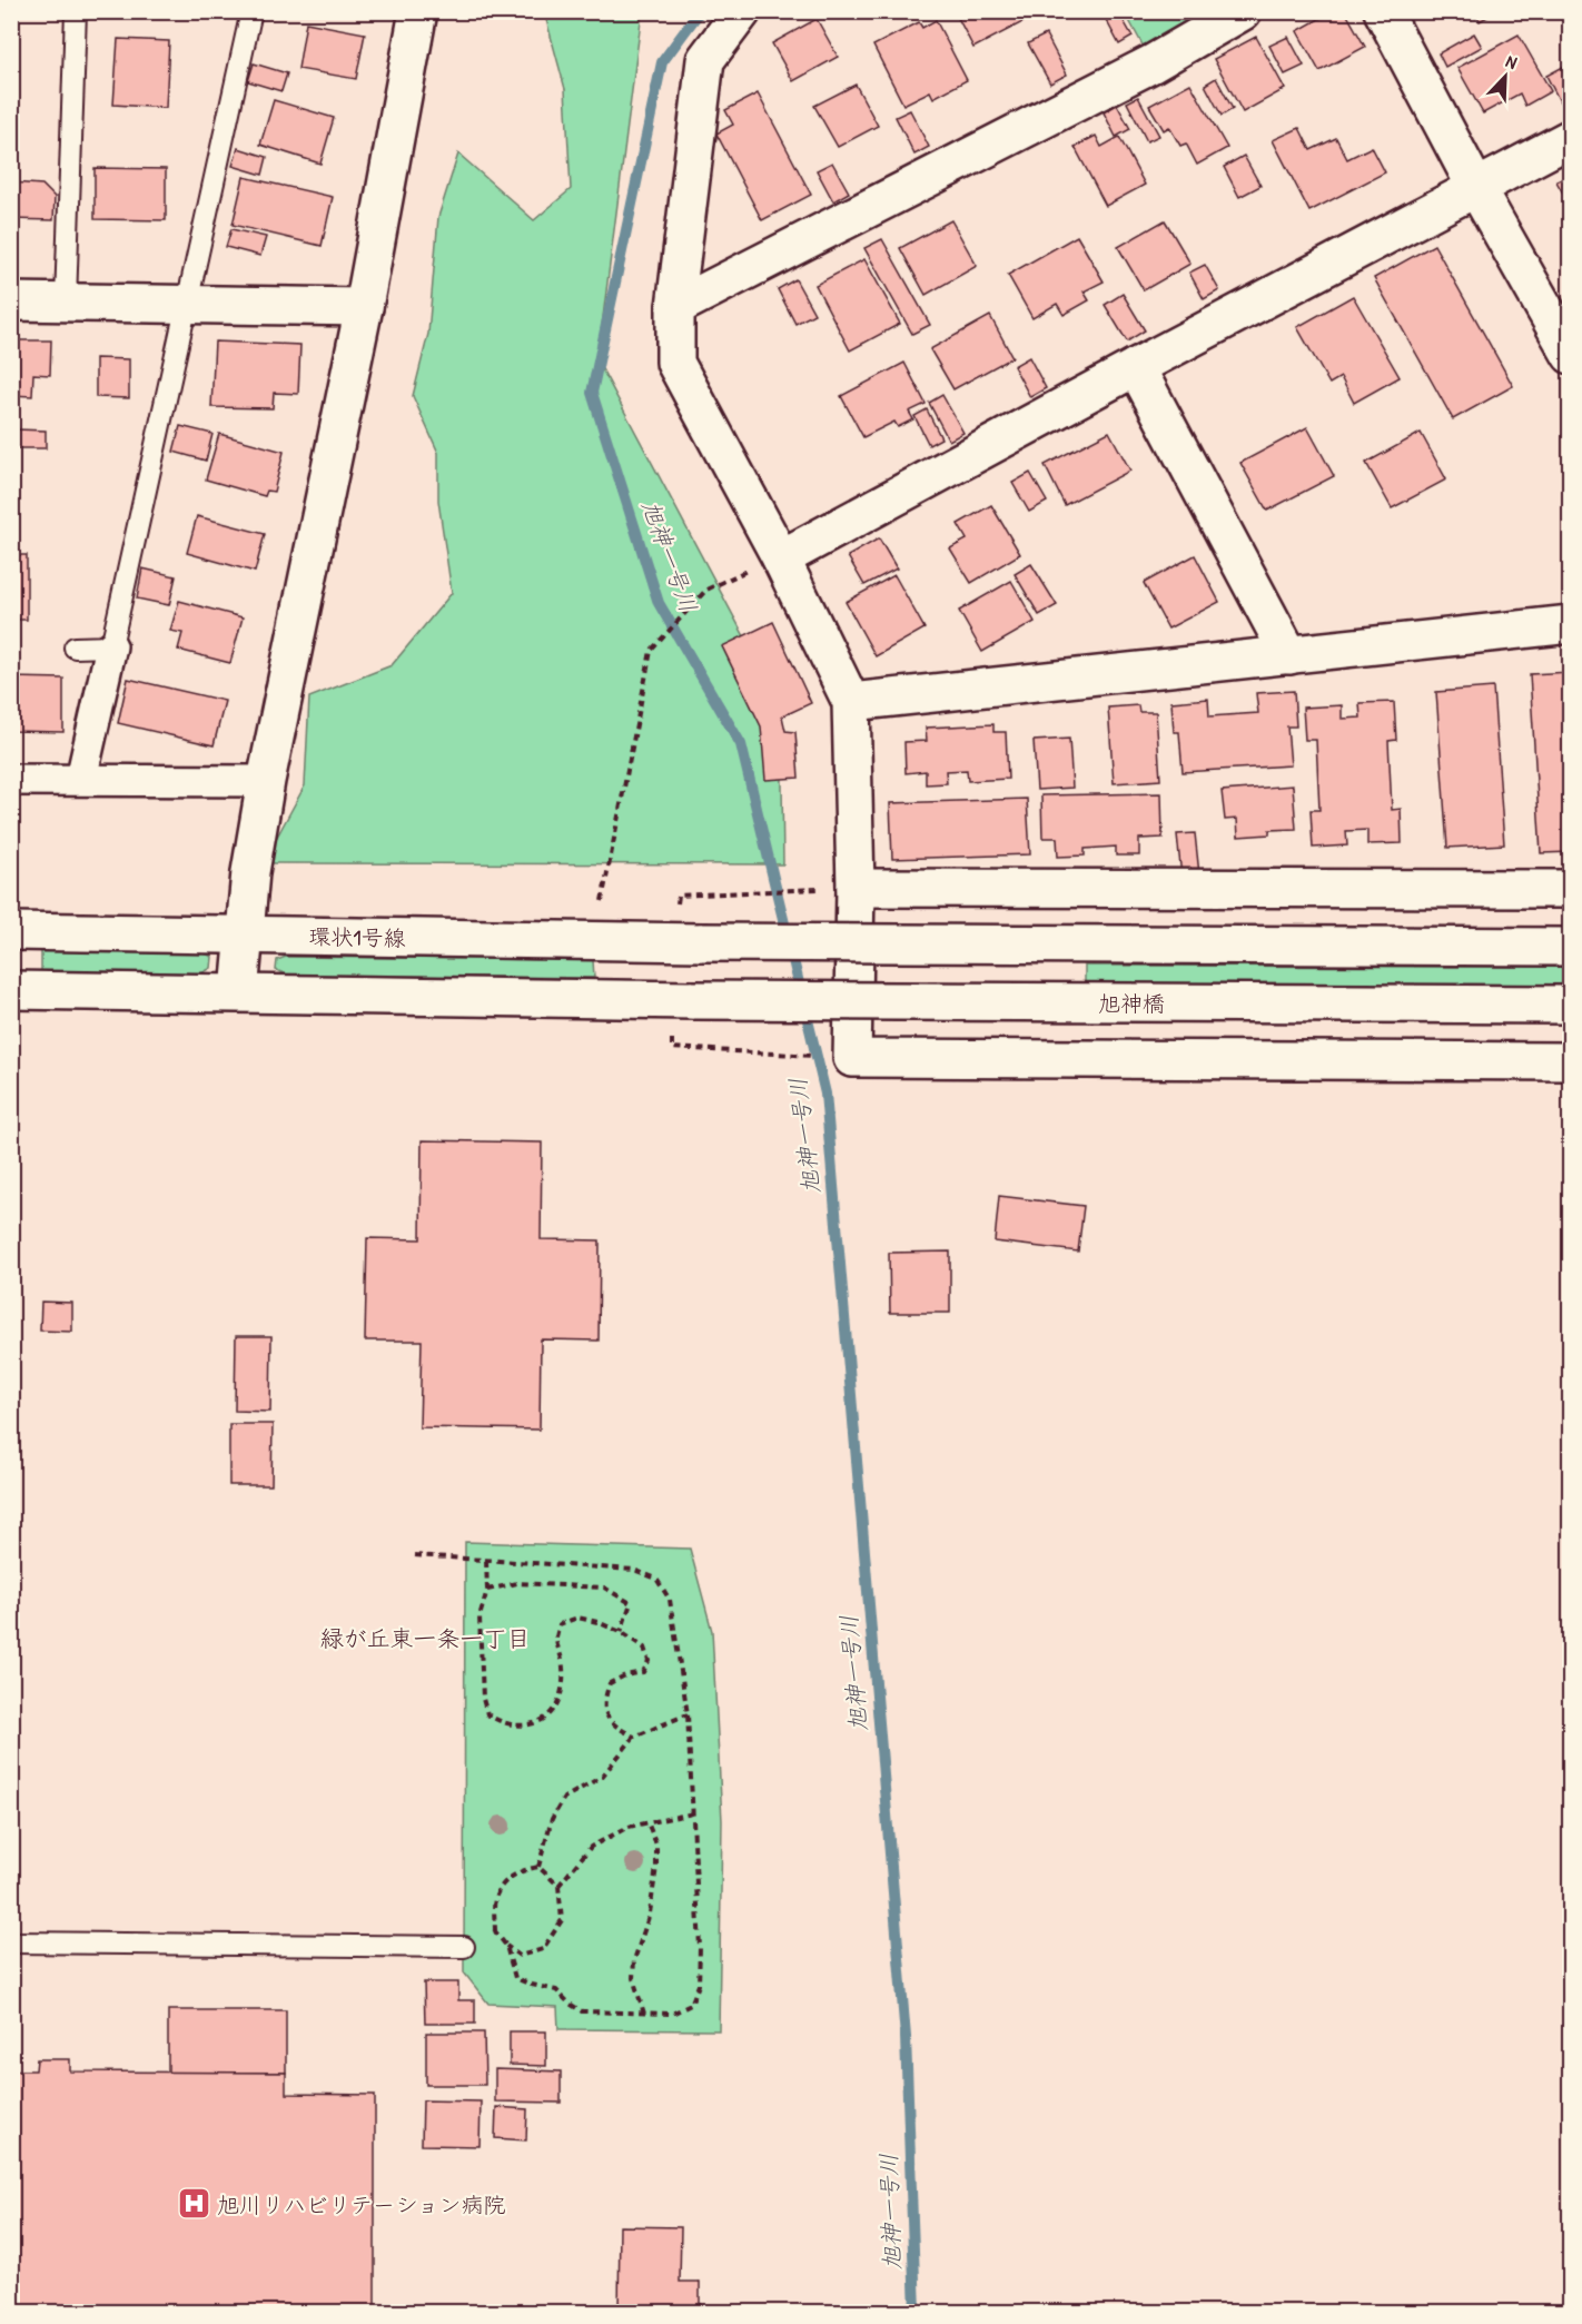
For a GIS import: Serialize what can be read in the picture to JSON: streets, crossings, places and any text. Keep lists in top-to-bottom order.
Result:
{
  "streets": {
    "street": ["環状1号線", "旭神橋"]
  },
  "districts": ["緑が丘東一条一丁目"],
  "water": ["旭神一号川"],
  "places": {
    "hospital": ["旭川リハビリテーション病院"]
  },
  "north": "top right"
}
